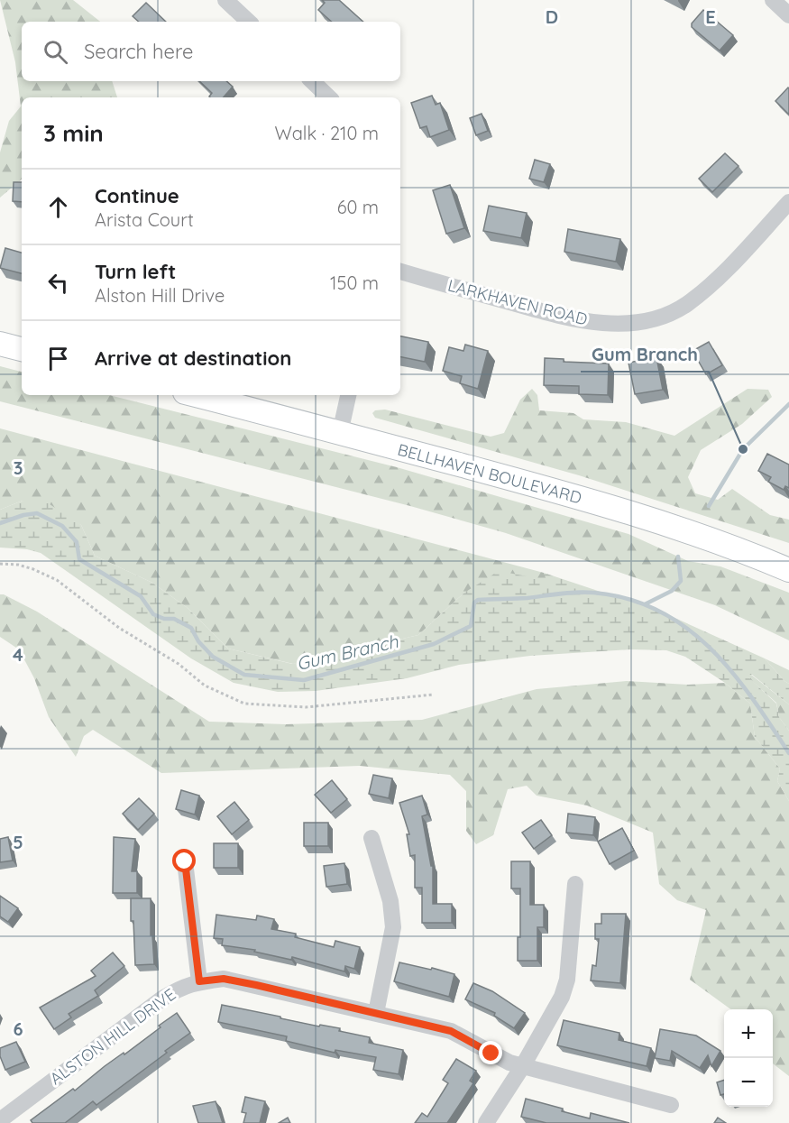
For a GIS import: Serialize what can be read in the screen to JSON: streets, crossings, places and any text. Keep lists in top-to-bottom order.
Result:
{
  "streets": {
    "main road": ["BELLHAVEN BOULEVARD"],
    "street": ["LARKHAVEN ROAD", "ALSTON HILL DRIVE"]
  },
  "water": ["Gum Branch"],
  "places": ["Gum Branch"],
  "page": {
    "search": "Search here",
    "heading": ["3 min", "Walk · 210 m"],
    "list": [
      ["Continue", "Arista Court", "60 m"],
      ["Turn left", "Alston Hill Drive", "150 m"],
      "Arrive at destination"
    ],
    "map_buttons": ["+", "−"]
  },
  "grid": {
    "columns": ["D", "E"],
    "rows": [
      "3",
      "4",
      "5",
      "6"
    ]
  }
}
